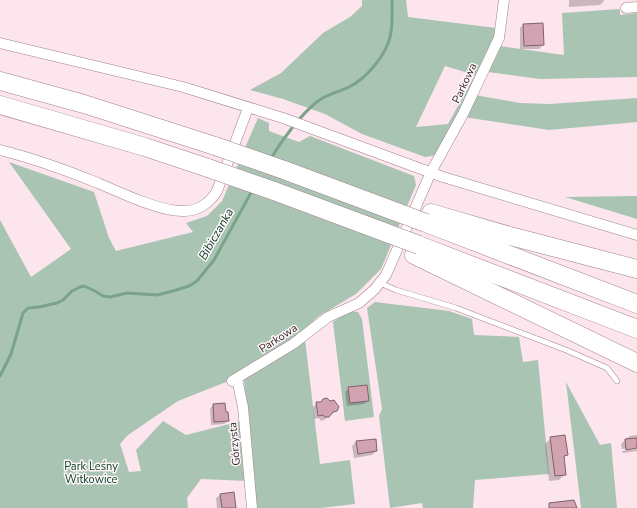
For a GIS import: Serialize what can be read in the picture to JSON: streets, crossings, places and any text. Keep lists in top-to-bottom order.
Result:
{
  "streets": {
    "street": ["Parkowa", "Górzysta"]
  },
  "crossings": [
    ["Parkowa", "Górzysta"]
  ],
  "water": ["Bibiczanka"],
  "parks": ["Park Leśny Witkowice"]
}
